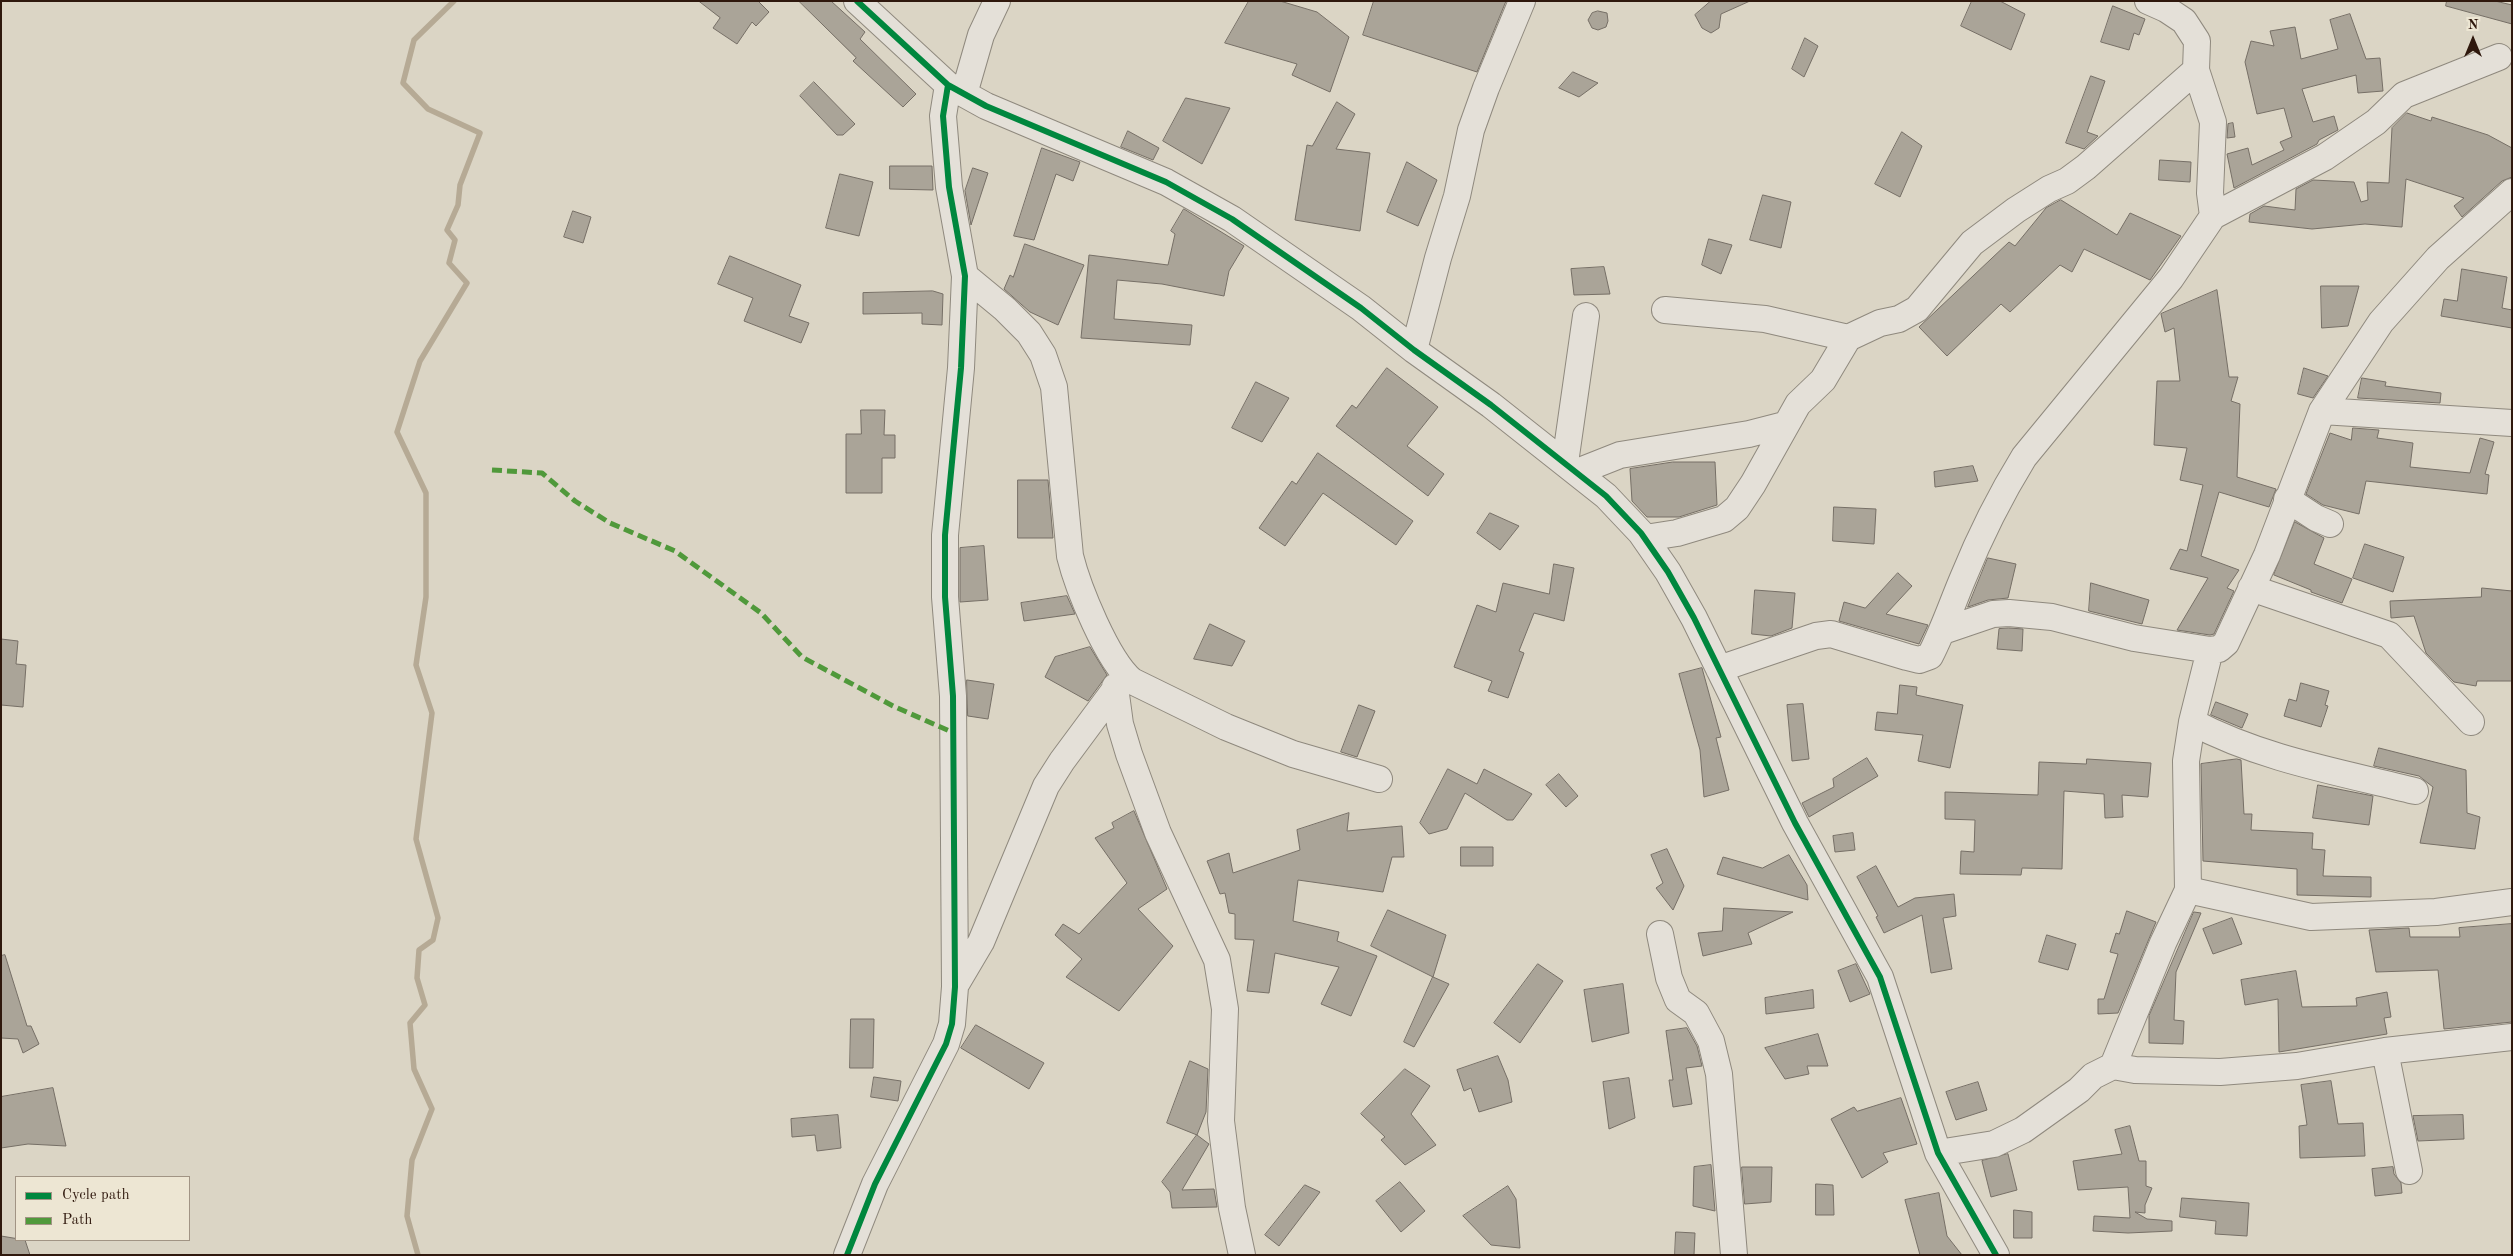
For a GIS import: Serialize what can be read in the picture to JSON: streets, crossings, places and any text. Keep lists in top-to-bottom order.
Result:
{
  "legend": ["Cycle path", "Path"],
  "north": "top"
}
